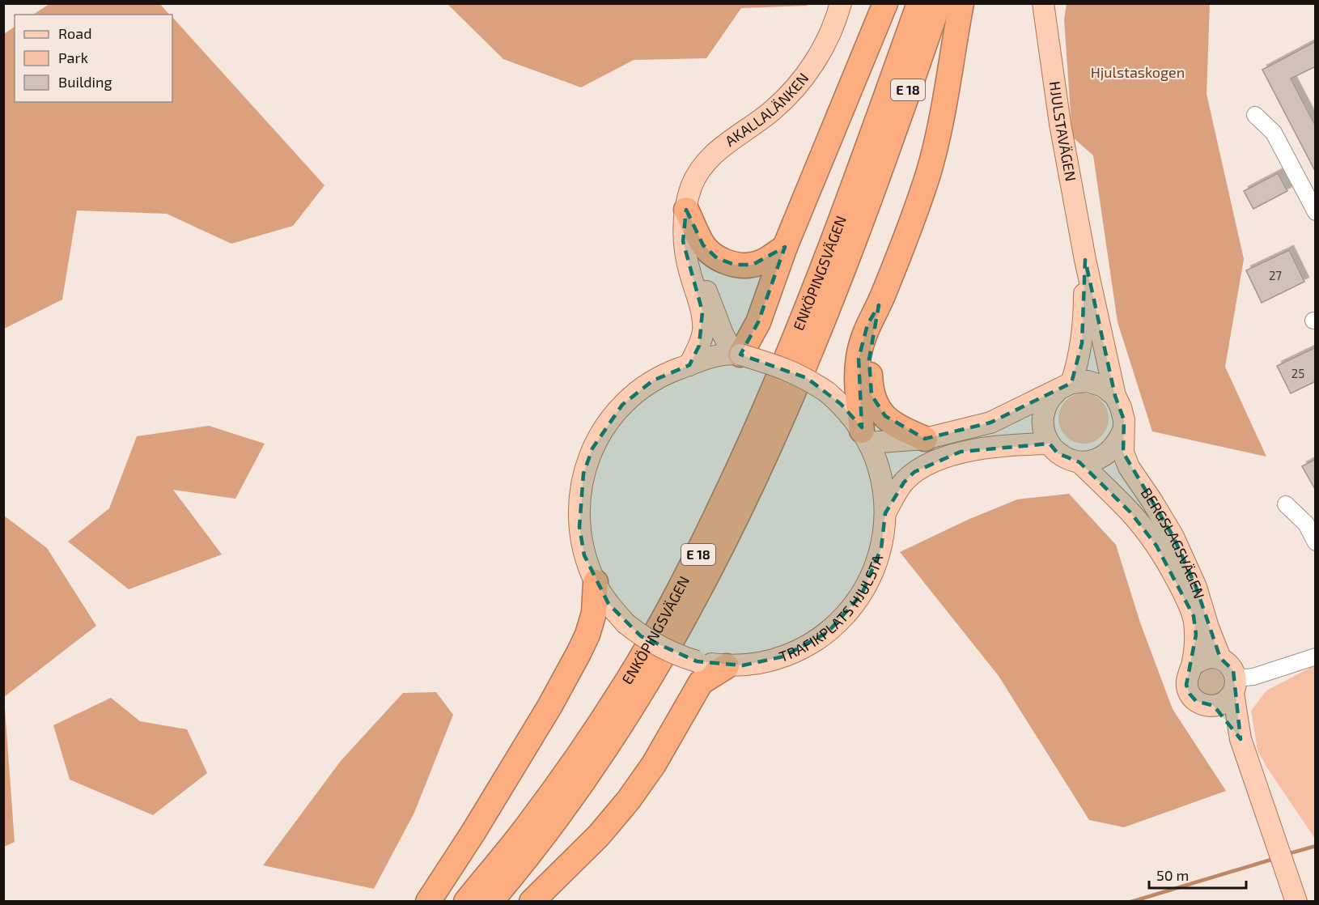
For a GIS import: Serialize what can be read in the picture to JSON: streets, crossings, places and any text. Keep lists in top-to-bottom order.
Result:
{
  "streets": {
    "highway": ["E 18", "ENKÖPINGSVÄGEN"],
    "main road": [
      "AKALLALÄNKEN",
      "HJULSTAVÄGEN",
      "BERGSLAGSVÄGEN",
      "TRAFIKPLATS HJULSTA"
    ]
  },
  "crossings": [
    ["E 18", "ENKÖPINGSVÄGEN"],
    ["AKALLALÄNKEN", "TRAFIKPLATS HJULSTA"],
    ["HJULSTAVÄGEN", "BERGSLAGSVÄGEN"]
  ],
  "parks": ["Hjulstaskogen"],
  "house_numbers": ["27", "25"],
  "legend": ["Road", "Park", "Building"],
  "scale_bar": "50 m"
}
